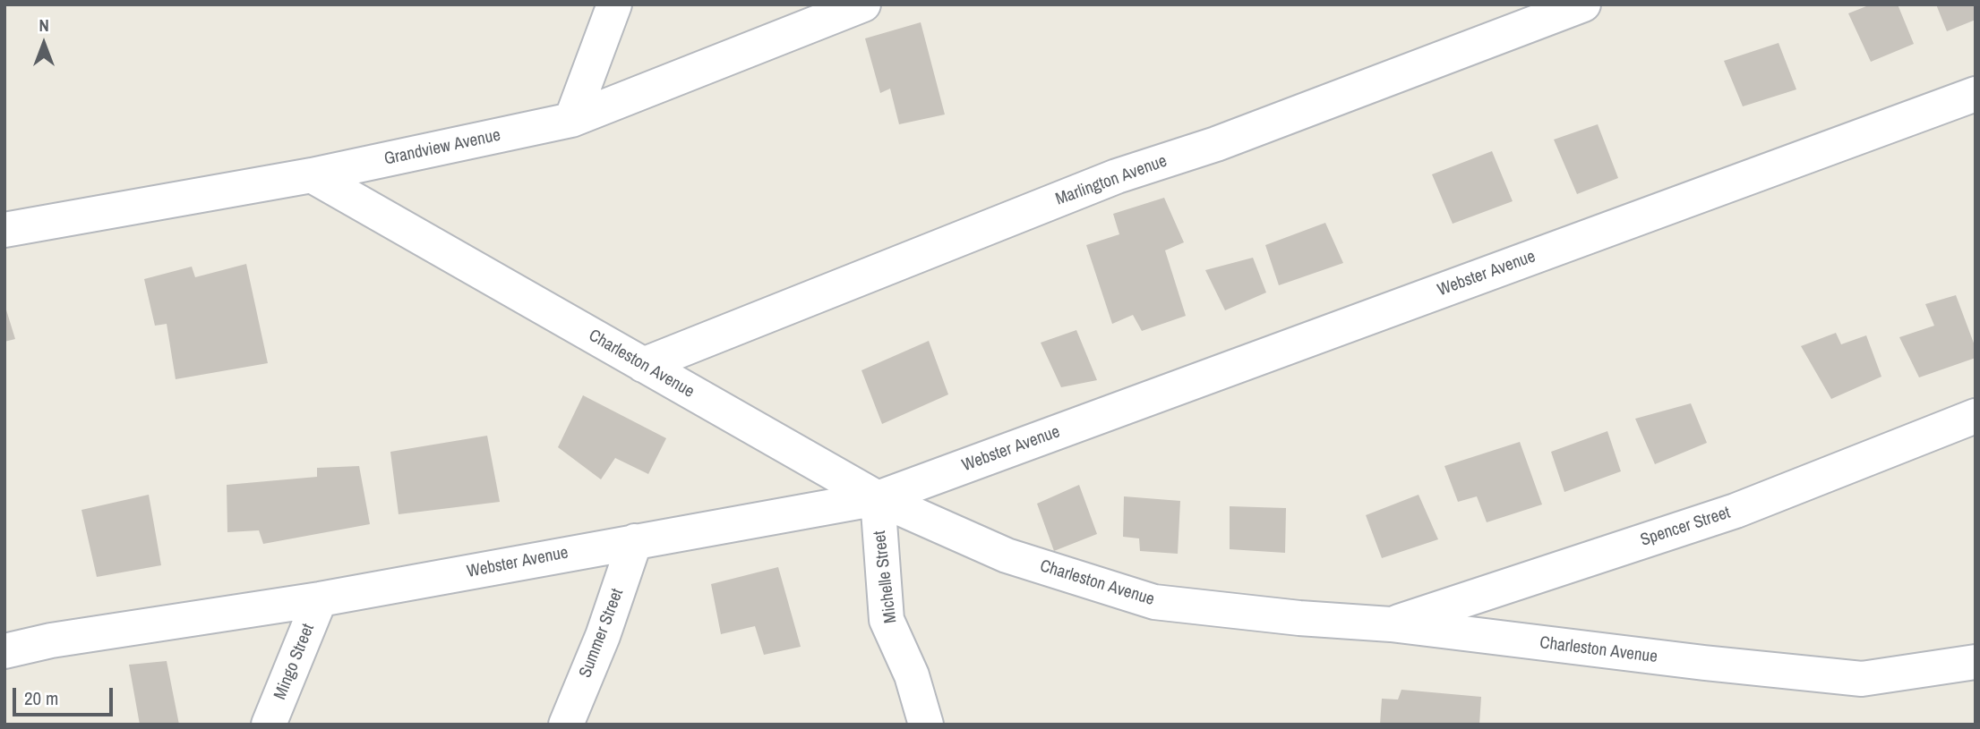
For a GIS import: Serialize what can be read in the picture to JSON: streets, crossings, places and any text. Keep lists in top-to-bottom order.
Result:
{
  "streets": {
    "street": [
      "Grandview Avenue",
      "Marlington Avenue",
      "Webster Avenue",
      "Charleston Avenue",
      "Spencer Street",
      "Michelle Street",
      "Summer Street",
      "Mingo Street"
    ]
  },
  "crossings": [
    ["Grandview Avenue", "Charleston Avenue"],
    ["Marlington Avenue", "Charleston Avenue"],
    ["Webster Avenue", "Charleston Avenue"],
    ["Webster Avenue", "Michelle Street"],
    ["Webster Avenue", "Summer Street"],
    ["Webster Avenue", "Mingo Street"],
    ["Charleston Avenue", "Spencer Street"],
    ["Charleston Avenue", "Michelle Street"]
  ],
  "scale_bar": "20 m",
  "north": "top"
}
